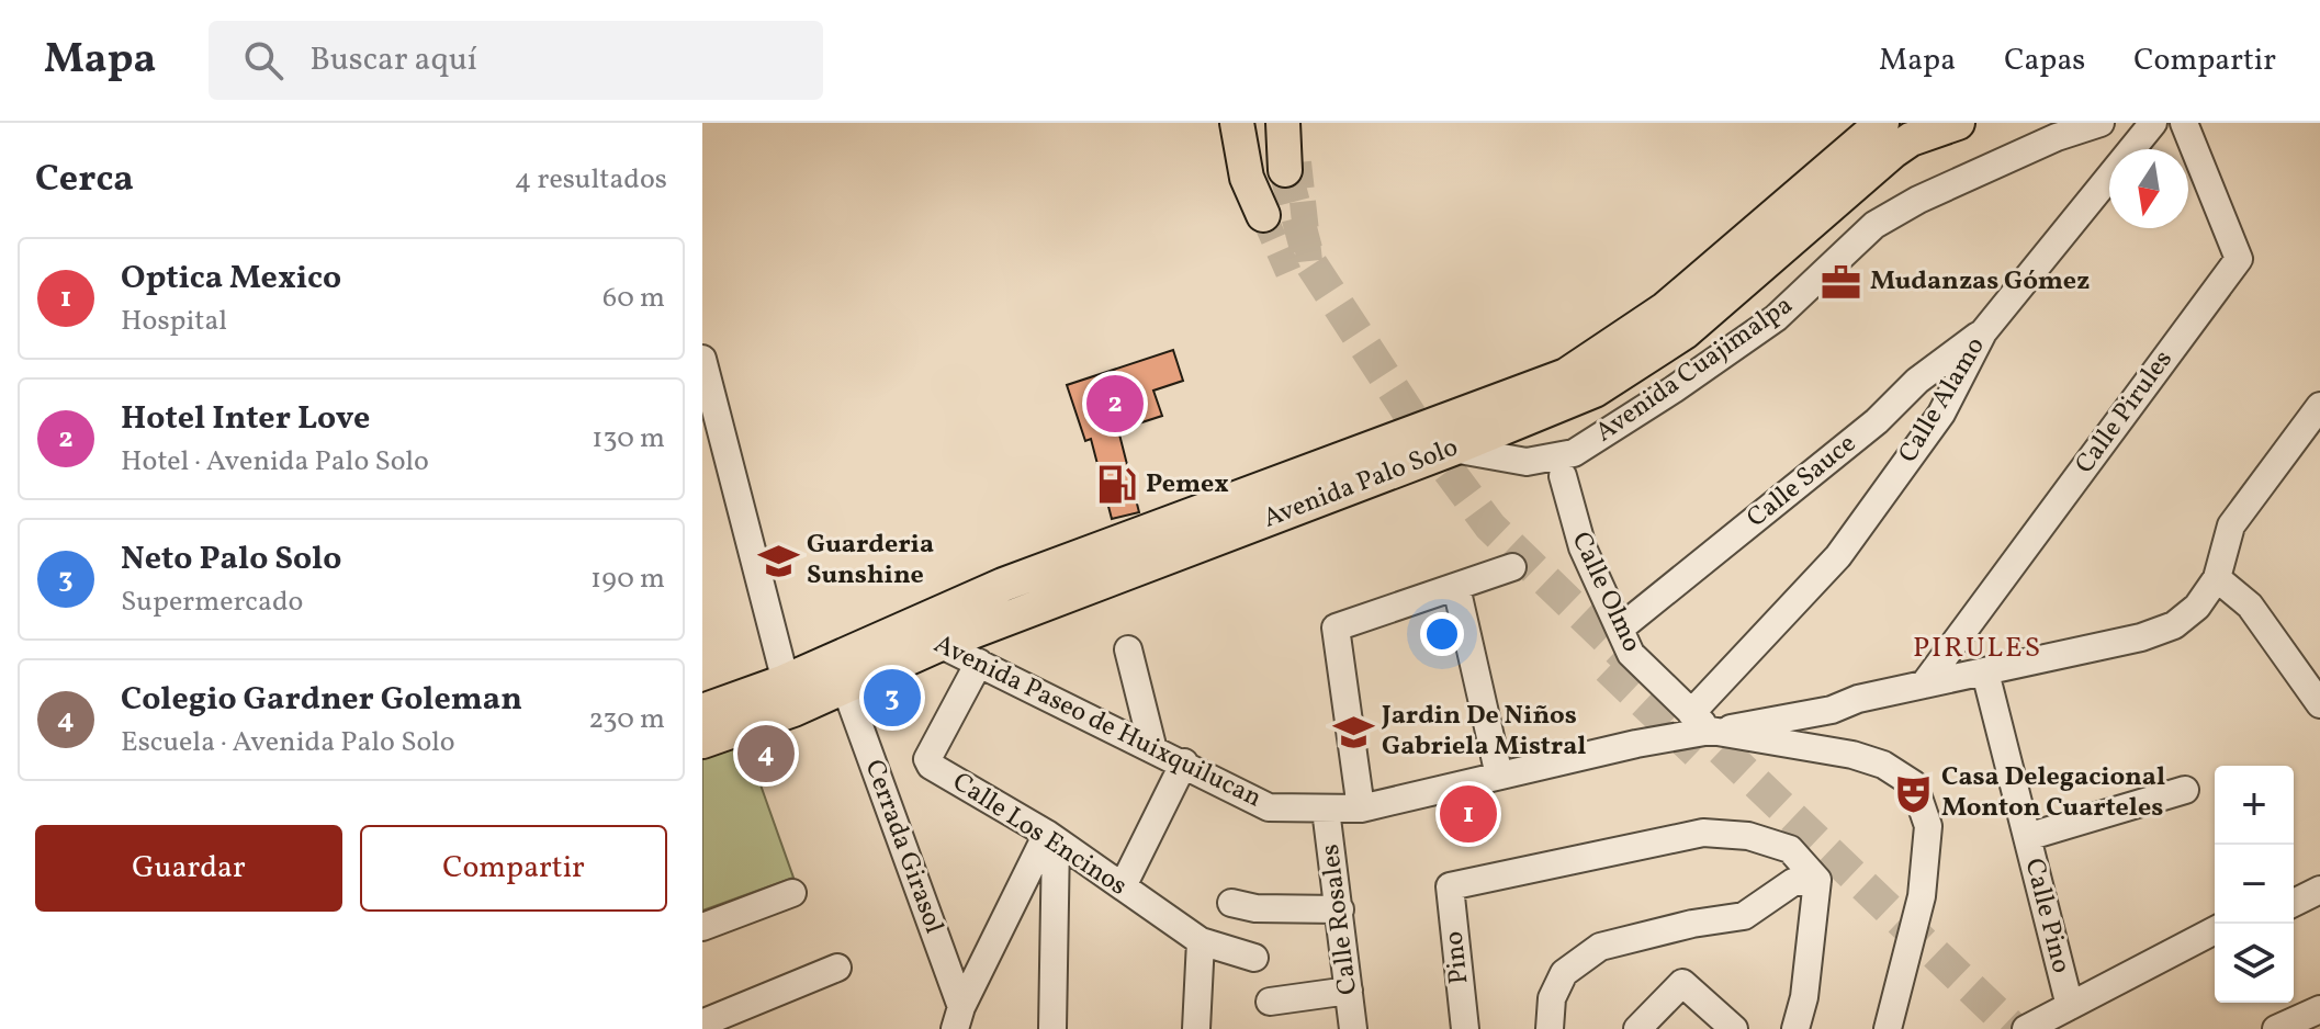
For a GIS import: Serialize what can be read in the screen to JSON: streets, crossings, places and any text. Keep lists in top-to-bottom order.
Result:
{
  "streets": {
    "main road": ["Avenida Palo Solo"],
    "street": [
      "Avenida Cuajimalpa",
      "Calle Alamo",
      "Calle Pirules",
      "Calle Sauce",
      "Calle Olmo",
      "Avenida Paseo de Huixquilucan",
      "Calle Los Encinos",
      "Cerrada Girasol",
      "Calle Pino",
      "Calle Rosales",
      "Pino"
    ]
  },
  "crossings": [
    ["Avenida Cuajimalpa", "Avenida Palo Solo"],
    ["Calle Alamo", "Calle Sauce"],
    ["Calle Alamo", "Calle Olmo"],
    ["Calle Alamo", "Avenida Paseo de Huixquilucan"],
    ["Calle Sauce", "Calle Olmo"],
    ["Avenida Palo Solo", "Avenida Paseo de Huixquilucan"],
    ["Avenida Palo Solo", "Cerrada Girasol"],
    ["Calle Olmo", "Avenida Paseo de Huixquilucan"],
    ["Avenida Paseo de Huixquilucan", "Calle Los Encinos"],
    ["Avenida Paseo de Huixquilucan", "Calle Rosales"]
  ],
  "districts": ["PIRULES"],
  "places": {
    "office": ["Mudanzas Gómez"],
    "fuel station": ["Pemex"],
    "school or university": ["Guarderia Sunshine", "Jardin De Niños Gabriela Mistral"],
    "theatre": ["Casa Delegacional Monton Cuarteles"]
  },
  "north": "bottom",
  "page": {
    "header": "Mapa",
    "search": "Buscar aquí",
    "nav": ["Mapa", "Capas", "Compartir"],
    "heading": ["Cerca", "4 resultados"],
    "list": [
      {
        "mark": "1",
        "name": "Optica Mexico",
        "note": "Hospital",
        "value": "60 m"
      },
      {
        "mark": "2",
        "name": "Hotel Inter Love",
        "note": "Hotel · Avenida Palo Solo",
        "value": "130 m"
      },
      {
        "mark": "3",
        "name": "Neto Palo Solo",
        "note": "Supermercado",
        "value": "190 m"
      },
      {
        "mark": "4",
        "name": "Colegio Gardner Goleman",
        "note": "Escuela · Avenida Palo Solo",
        "value": "230 m"
      }
    ],
    "pins": [
      "2",
      "3",
      "4",
      "1"
    ],
    "map_buttons": ["+", "−"],
    "buttons": ["Guardar", "Compartir"]
  }
}
